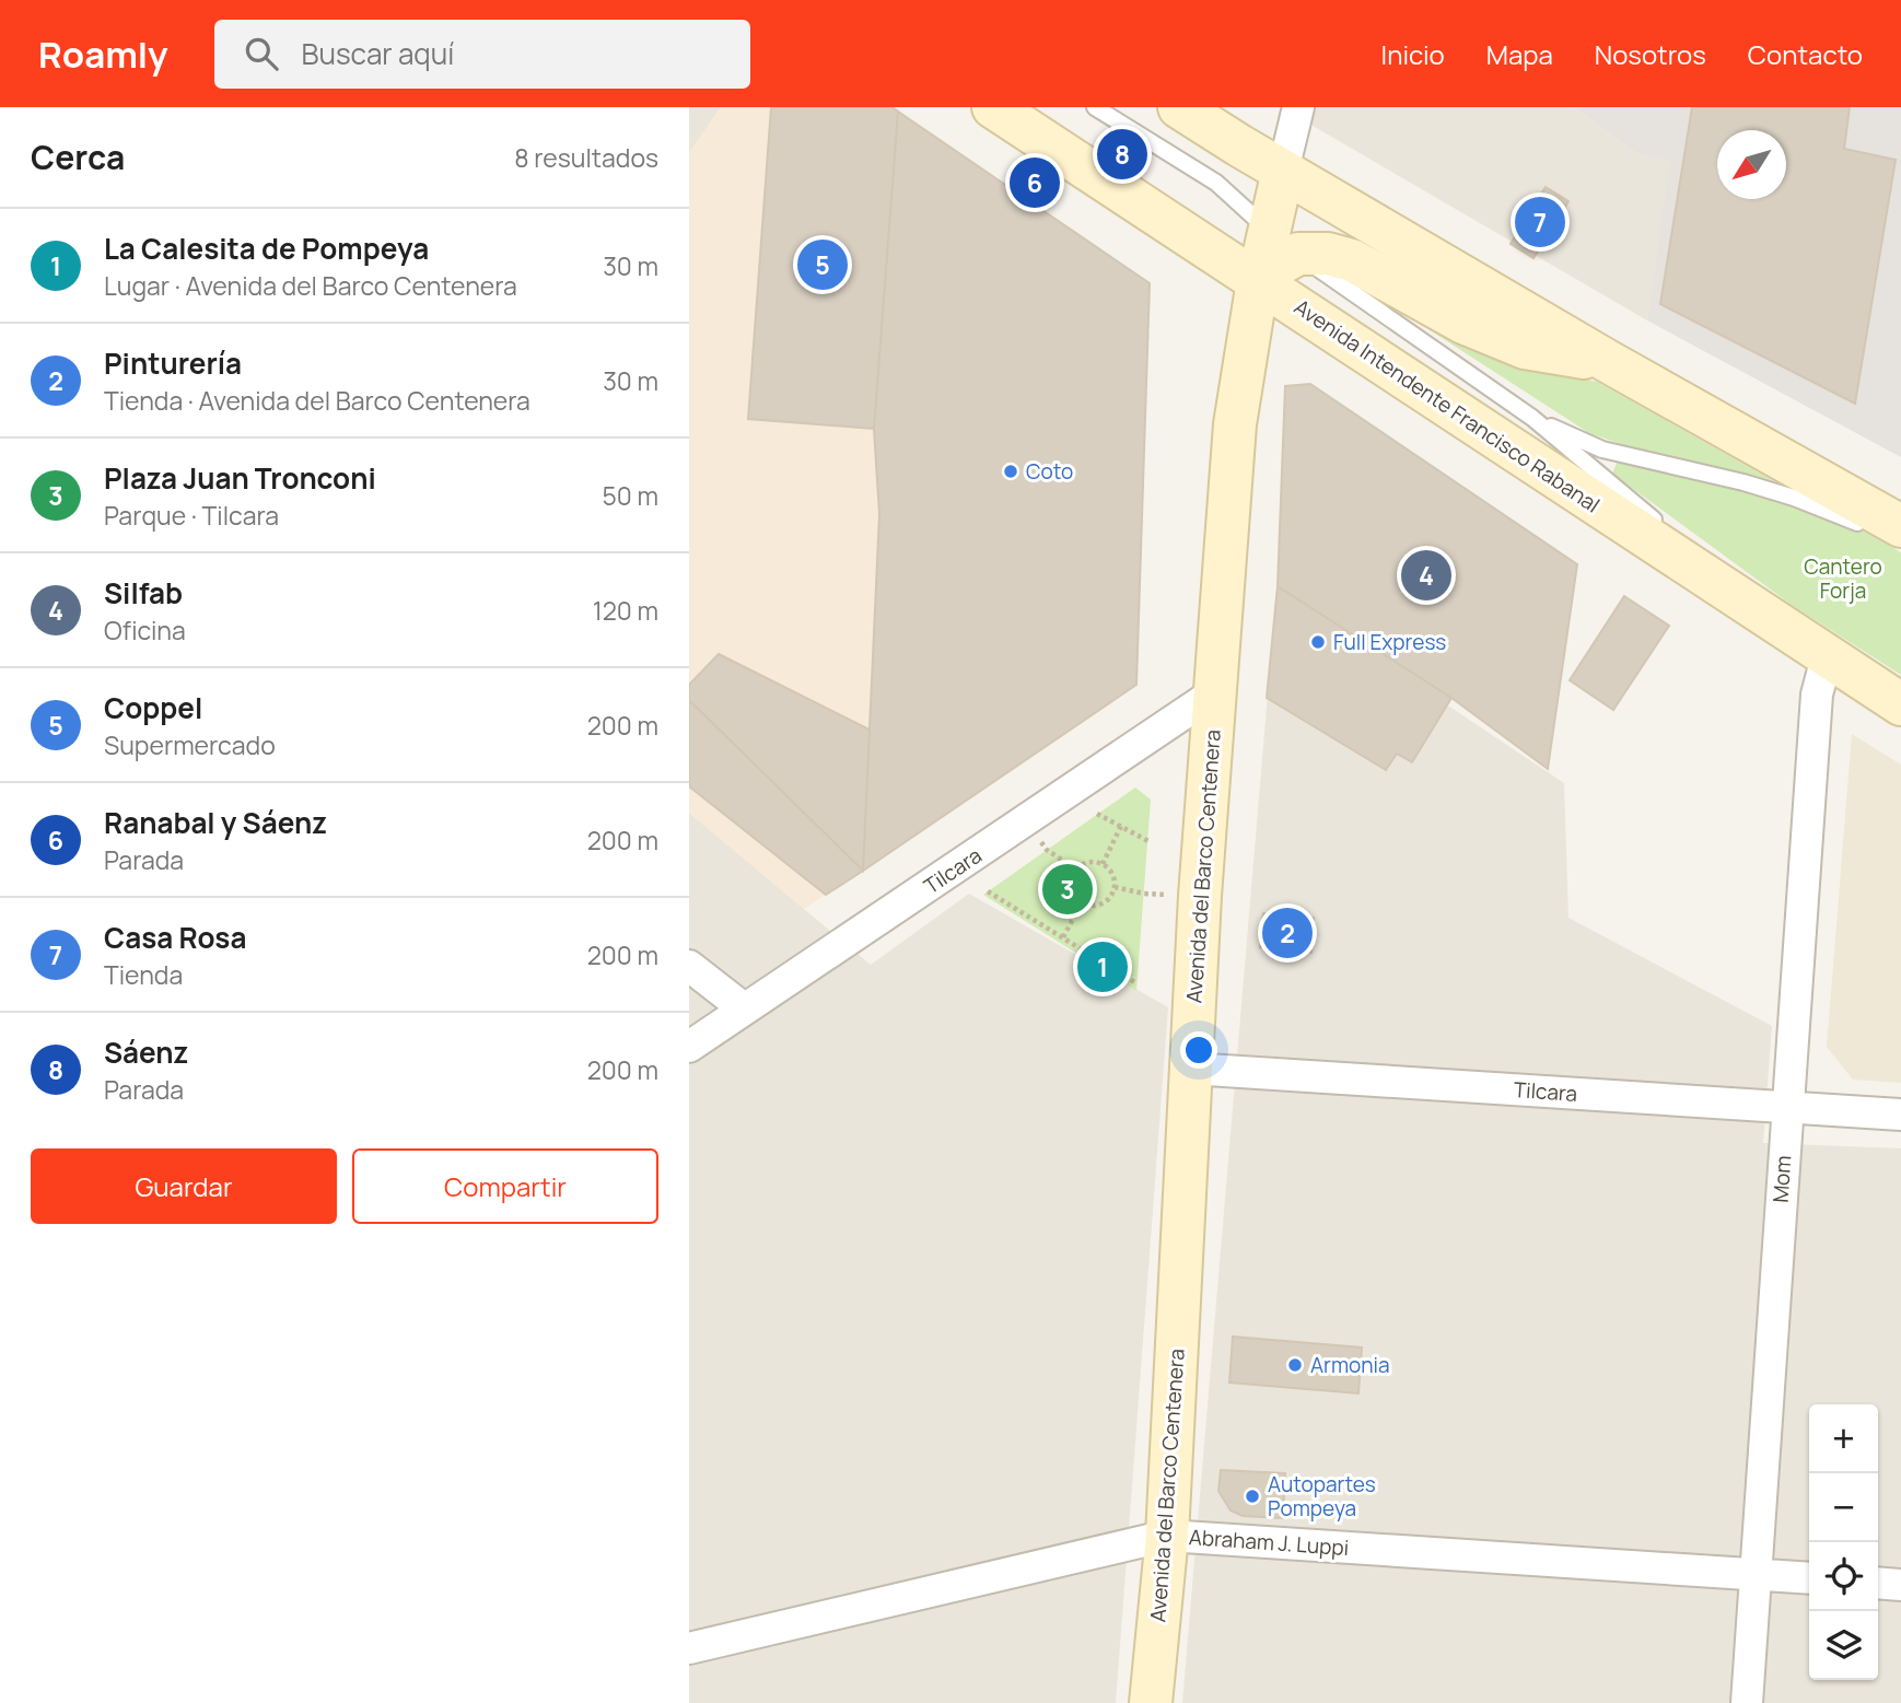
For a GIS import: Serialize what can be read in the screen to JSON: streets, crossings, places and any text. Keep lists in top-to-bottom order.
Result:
{
  "streets": {
    "main road": ["Avenida Intendente Francisco Rabanal", "Avenida del Barco Centenera"],
    "street": ["Tilcara", "Mom", "Abraham J. Luppi"]
  },
  "crossings": [
    ["Avenida Intendente Francisco Rabanal", "Avenida del Barco Centenera"],
    ["Avenida Intendente Francisco Rabanal", "Mom"],
    ["Avenida del Barco Centenera", "Tilcara"],
    ["Avenida del Barco Centenera", "Abraham J. Luppi"],
    ["Tilcara", "Mom"],
    ["Mom", "Abraham J. Luppi"]
  ],
  "parks": ["Cantero Forja"],
  "places": [
    "Coto",
    "Full Express",
    "Armonia",
    "Autopartes Pompeya"
  ],
  "north": "bottom left",
  "page": {
    "header": "Roamly",
    "search": "Buscar aquí",
    "nav": [
      "Inicio",
      "Mapa",
      "Nosotros",
      "Contacto"
    ],
    "heading": ["Cerca", "8 resultados"],
    "pins": [
      "8",
      "6",
      "7",
      "5",
      "4",
      "3",
      "2",
      "1"
    ],
    "list": [
      {
        "mark": "1",
        "name": "La Calesita de Pompeya",
        "note": "Lugar · Avenida del Barco Centenera",
        "value": "30 m"
      },
      {
        "mark": "2",
        "name": "Pinturería",
        "note": "Tienda · Avenida del Barco Centenera",
        "value": "30 m"
      },
      {
        "mark": "3",
        "name": "Plaza Juan Tronconi",
        "note": "Parque · Tilcara",
        "value": "50 m"
      },
      {
        "mark": "4",
        "name": "Silfab",
        "note": "Oficina",
        "value": "120 m"
      },
      {
        "mark": "5",
        "name": "Coppel",
        "note": "Supermercado",
        "value": "200 m"
      },
      {
        "mark": "6",
        "name": "Ranabal y Sáenz",
        "note": "Parada",
        "value": "200 m"
      },
      {
        "mark": "7",
        "name": "Casa Rosa",
        "note": "Tienda",
        "value": "200 m"
      },
      {
        "mark": "8",
        "name": "Sáenz",
        "note": "Parada",
        "value": "200 m"
      }
    ],
    "buttons": ["Guardar", "Compartir"],
    "map_buttons": ["+", "−"]
  }
}
